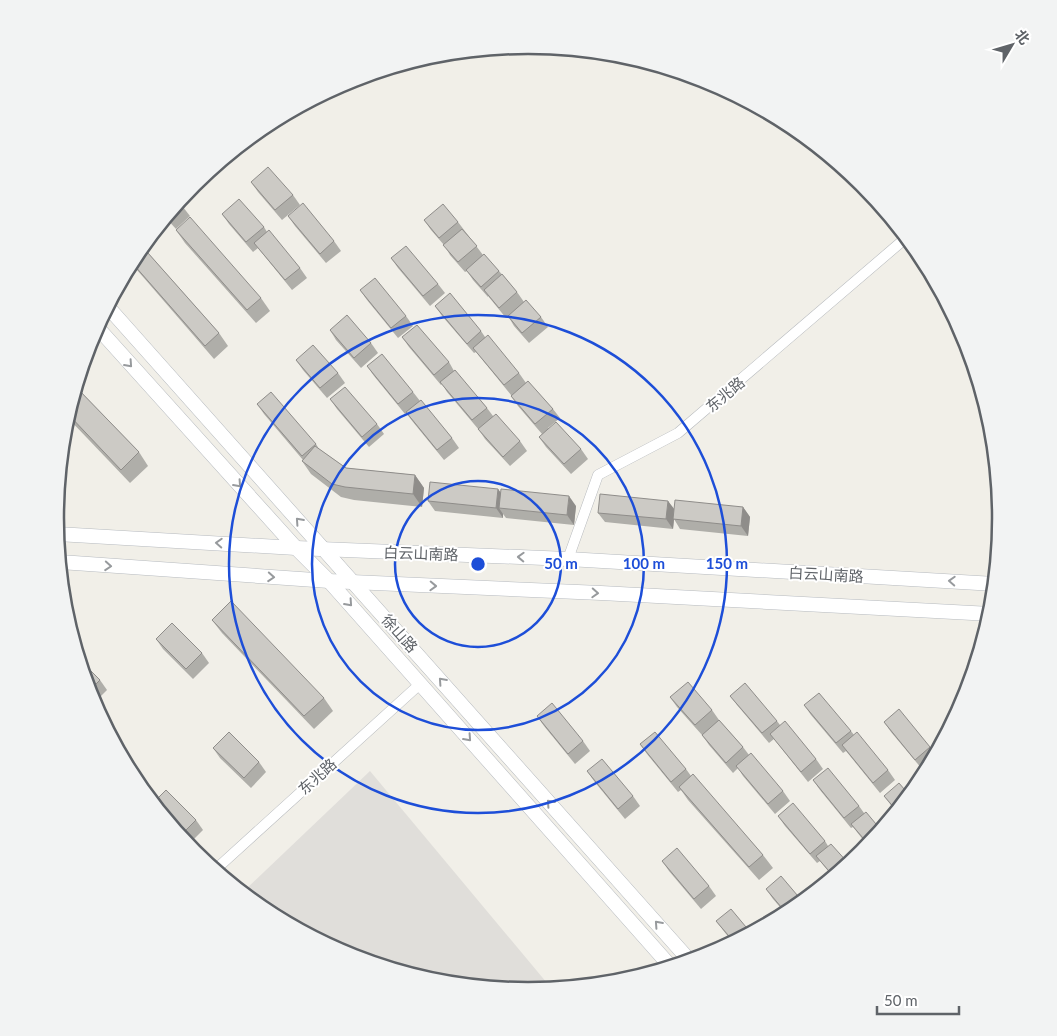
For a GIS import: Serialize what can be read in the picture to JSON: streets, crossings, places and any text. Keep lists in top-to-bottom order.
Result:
{
  "streets": {
    "main road": ["白云山南路", "徐山路"],
    "street": ["东兆路"]
  },
  "crossings": [
    ["东兆路", "白云山南路"],
    ["东兆路", "徐山路"],
    ["白云山南路", "徐山路"]
  ],
  "scale_bar": "50 m",
  "north": "top right",
  "rings": ["50 m", "100 m", "150 m"]
}
